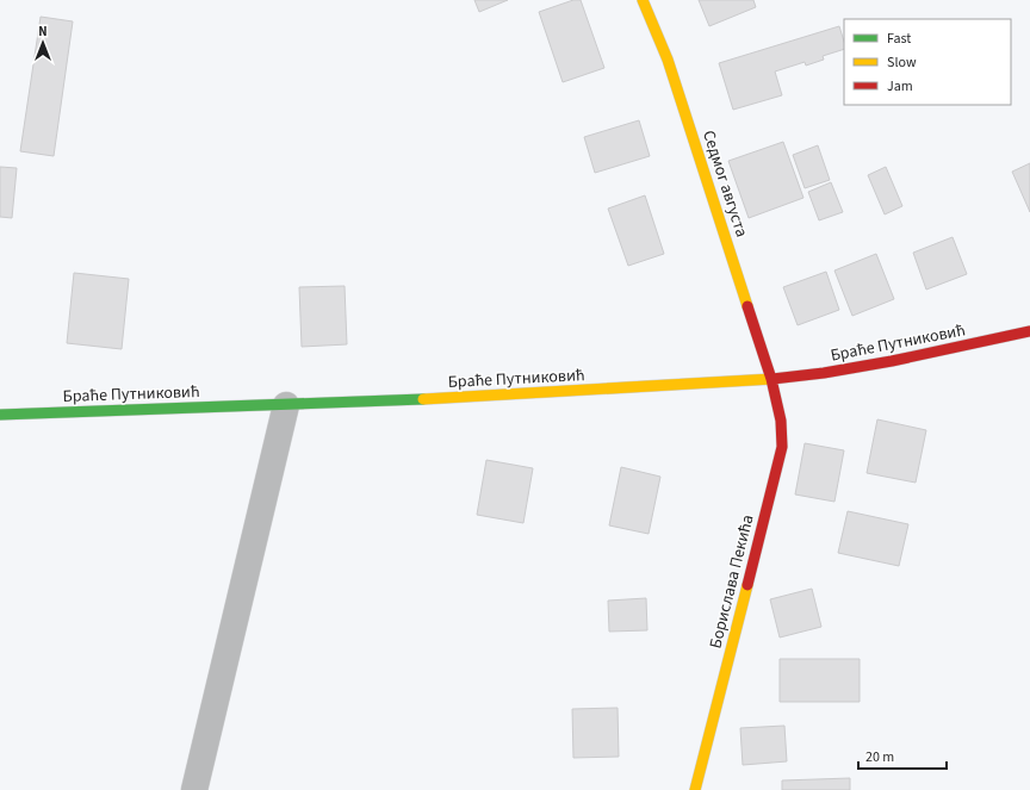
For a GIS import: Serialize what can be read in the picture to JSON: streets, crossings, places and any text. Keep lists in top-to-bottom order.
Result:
{
  "streets": {
    "street": ["Седмог августа", "Браће Путниковић", "Борислава Пекића"]
  },
  "crossings": [
    ["Седмог августа", "Браће Путниковић"],
    ["Седмог августа", "Борислава Пекића"],
    ["Браће Путниковић", "Борислава Пекића"]
  ],
  "legend": ["Fast", "Slow", "Jam"],
  "scale_bar": "20 m",
  "north": "top"
}
